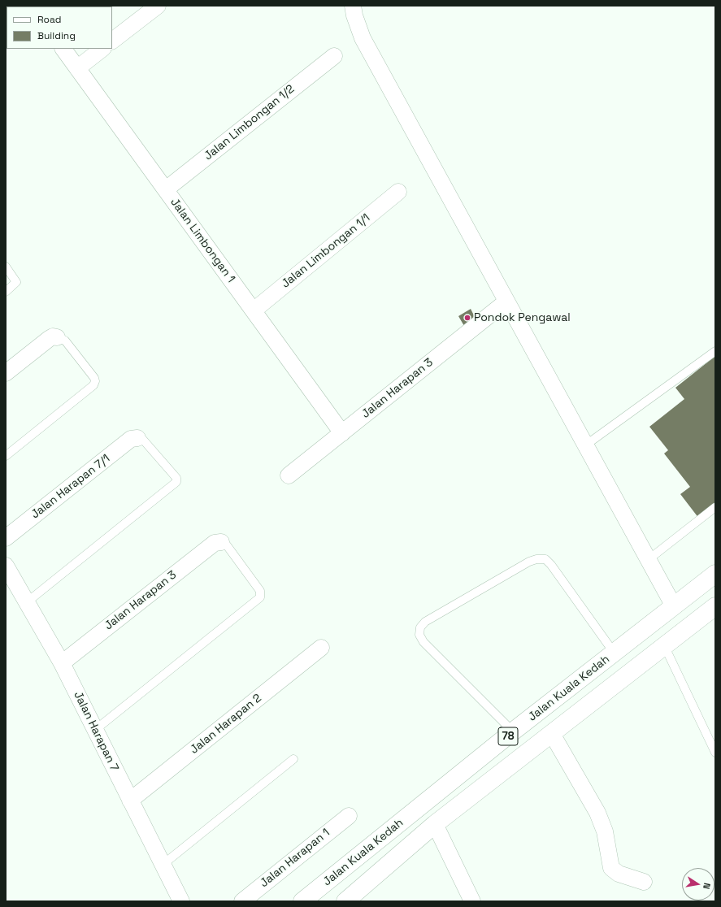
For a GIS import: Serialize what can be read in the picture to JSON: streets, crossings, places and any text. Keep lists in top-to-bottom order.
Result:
{
  "streets": {
    "main road": ["Jalan Kuala Kedah", "78"],
    "street": [
      "Jalan Limbongan 1/2",
      "Jalan Limbongan 1",
      "Jalan Limbongan 1/1",
      "Jalan Harapan 3",
      "Jalan Harapan 7/1",
      "Jalan Harapan 2",
      "Jalan Harapan 7",
      "Jalan Harapan 1"
    ]
  },
  "crossings": [
    ["Jalan Limbongan 1/2", "Jalan Limbongan 1"],
    ["Jalan Limbongan 1", "Jalan Limbongan 1/1"],
    ["Jalan Limbongan 1", "Jalan Harapan 3"],
    ["Jalan Harapan 3", "Jalan Harapan 7"],
    ["Jalan Harapan 2", "Jalan Harapan 7"]
  ],
  "places": ["Pondok Pengawal"],
  "legend": ["Road", "Building"],
  "north": "right"
}
